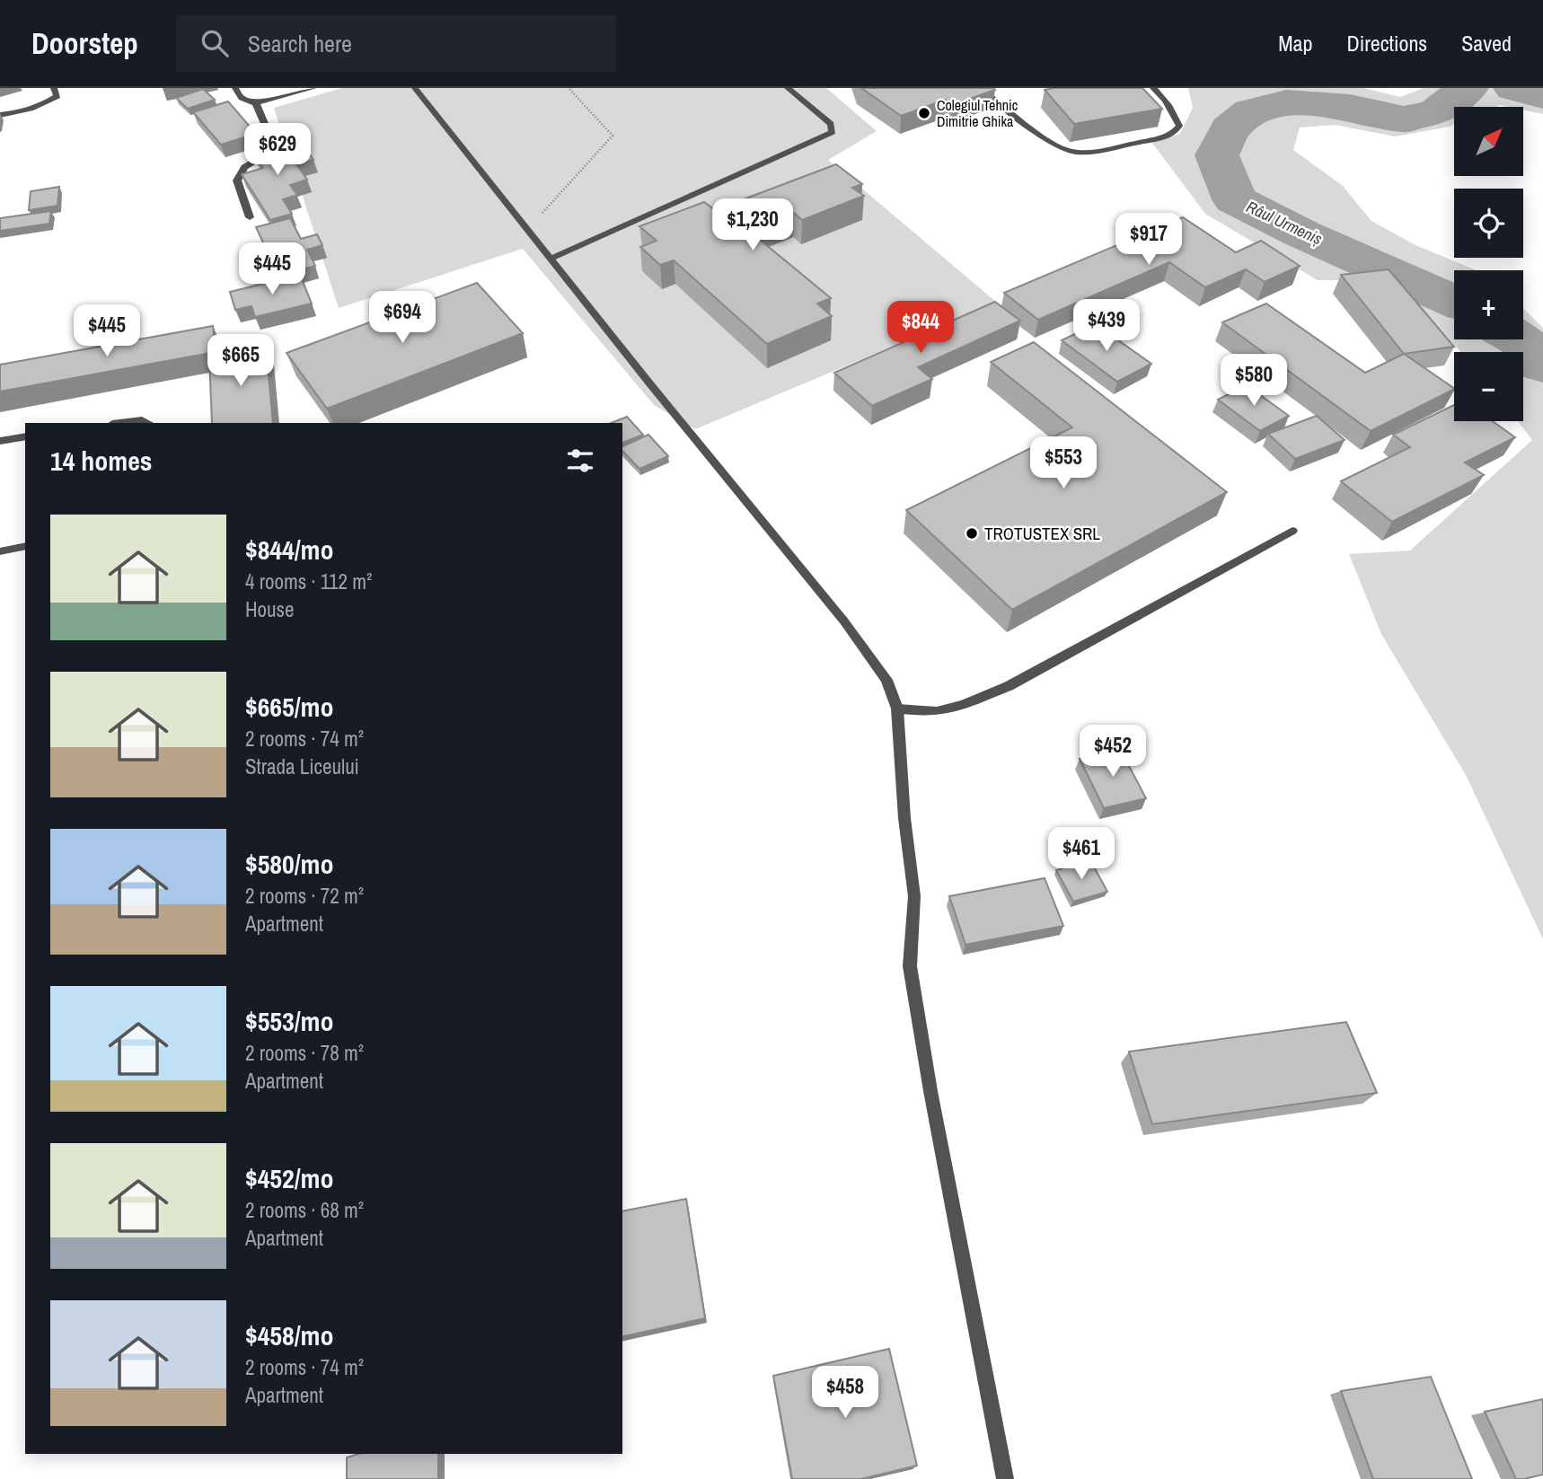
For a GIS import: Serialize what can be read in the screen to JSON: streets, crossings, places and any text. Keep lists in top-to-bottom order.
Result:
{
  "water": ["Râul Urmeniș"],
  "places": ["Colegiul Tehnic Dimitrie Ghika", "TROTUSTEX SRL"],
  "north": "top right",
  "page": {
    "header": "Doorstep",
    "search": "Search here",
    "nav": ["Map", "Directions", "Saved"],
    "map_buttons": ["+", "−"],
    "price": [
      "$629",
      "$1,230",
      "$917",
      "$445",
      "$694",
      "$439",
      "$844",
      "$445",
      "$665",
      "$580",
      "$553",
      "$452",
      "$461",
      "$458"
    ],
    "heading": "14 homes",
    "list": [
      {
        "name": "$844/mo",
        "note": "4 rooms · 112 m² · House"
      },
      {
        "name": "$665/mo",
        "note": "2 rooms · 74 m² · Strada Liceului"
      },
      {
        "name": "$580/mo",
        "note": "2 rooms · 72 m² · Apartment"
      },
      {
        "name": "$553/mo",
        "note": "2 rooms · 78 m² · Apartment"
      },
      {
        "name": "$452/mo",
        "note": "2 rooms · 68 m² · Apartment"
      },
      {
        "name": "$458/mo",
        "note": "2 rooms · 74 m² · Apartment"
      }
    ]
  }
}
